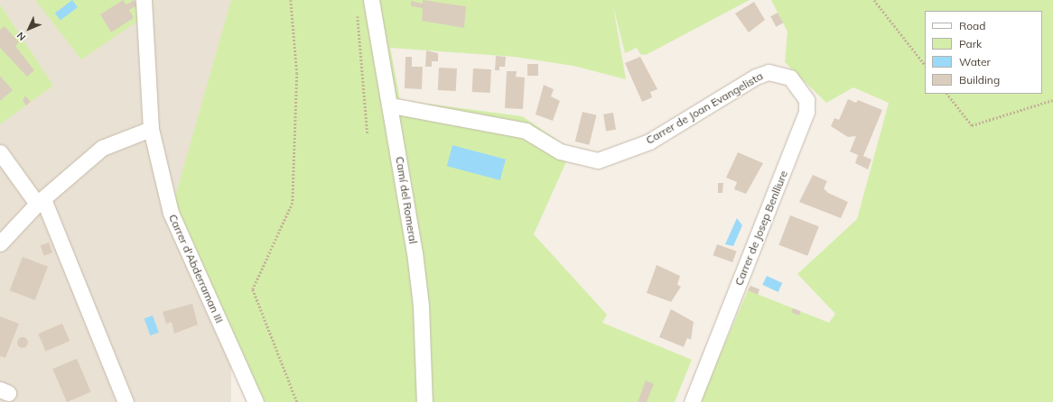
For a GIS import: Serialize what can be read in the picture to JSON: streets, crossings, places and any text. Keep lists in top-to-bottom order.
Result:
{
  "streets": {
    "street": [
      "Carrer de Joan Evangelista",
      "Camí del Romeral",
      "Carrer de Josep Benlliure",
      "Carrer d'Abderraman III"
    ]
  },
  "crossings": [
    ["Carrer de Joan Evangelista", "Camí del Romeral"],
    ["Carrer de Joan Evangelista", "Carrer de Josep Benlliure"]
  ],
  "legend": [
    "Road",
    "Park",
    "Water",
    "Building"
  ],
  "north": "bottom left"
}
